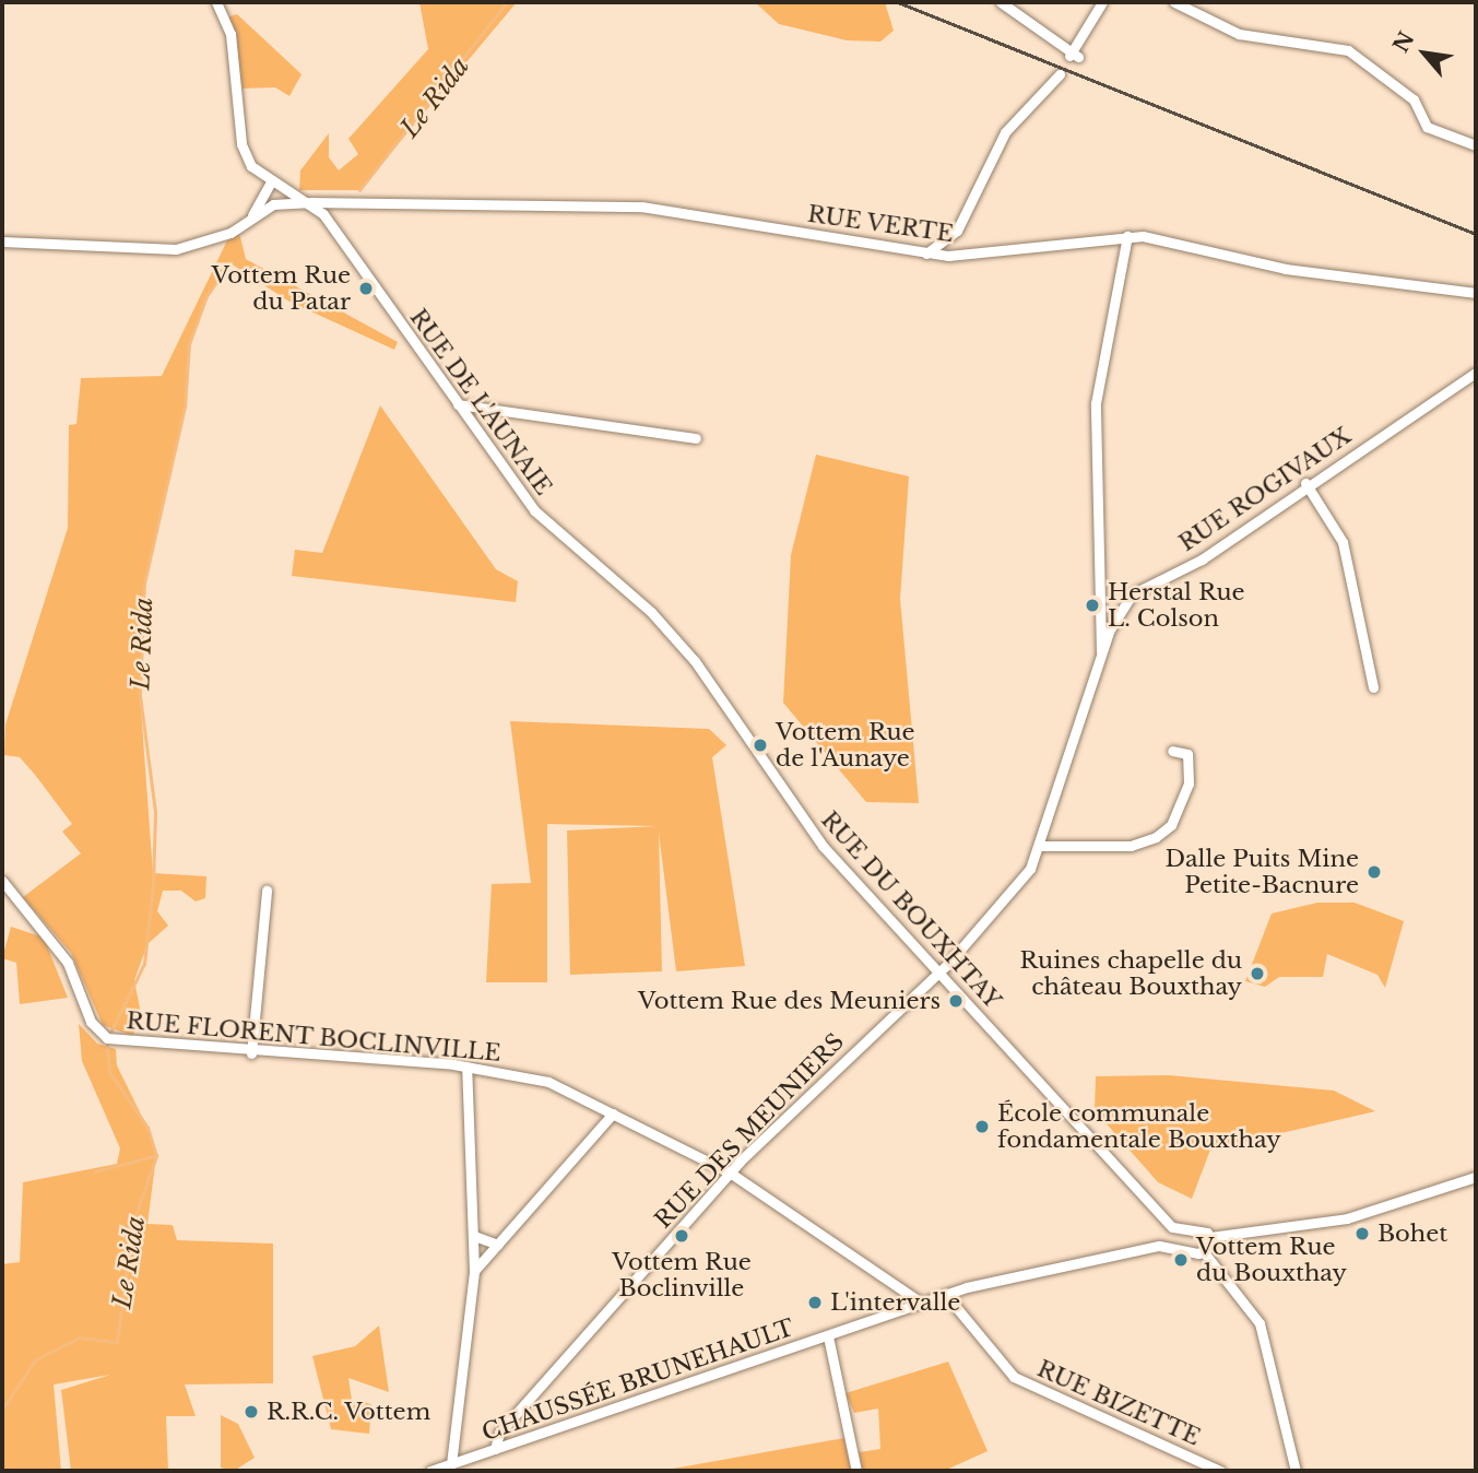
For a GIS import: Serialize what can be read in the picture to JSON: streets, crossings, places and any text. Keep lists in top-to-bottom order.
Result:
{
  "streets": {
    "street": [
      "RUE VERTE",
      "RUE DE L'AUNAIE",
      "RUE ROGIVAUX",
      "RUE DU BOUXHTAY",
      "RUE FLORENT BOCLINVILLE",
      "RUE DES MEUNIERS",
      "CHAUSSÉE BRUNEHAULT",
      "RUE BIZETTE"
    ]
  },
  "crossings": [
    ["RUE VERTE", "RUE DE L'AUNAIE"],
    ["RUE DE L'AUNAIE", "RUE DU BOUXHTAY"],
    ["RUE ROGIVAUX", "RUE DES MEUNIERS"],
    ["RUE DU BOUXHTAY", "RUE DES MEUNIERS"],
    ["RUE FLORENT BOCLINVILLE", "RUE DES MEUNIERS"],
    ["RUE FLORENT BOCLINVILLE", "CHAUSSÉE BRUNEHAULT"],
    ["RUE DES MEUNIERS", "CHAUSSÉE BRUNEHAULT"],
    ["CHAUSSÉE BRUNEHAULT", "RUE BIZETTE"]
  ],
  "water": ["Le Rida"],
  "places": [
    "Vottem Rue du Patar",
    "Herstal Rue L. Colson",
    "Vottem Rue de l'Aunaye",
    "Dalle Puits Mine Petite-Bacnure",
    "Ruines chapelle du château Bouxthay",
    "Vottem Rue des Meuniers",
    "École communale fondamentale Bouxthay",
    "Bohet",
    "Vottem Rue Boclinville",
    "Vottem Rue du Bouxthay",
    "L'intervalle",
    "R.R.C. Vottem"
  ],
  "north": "top left"
}
